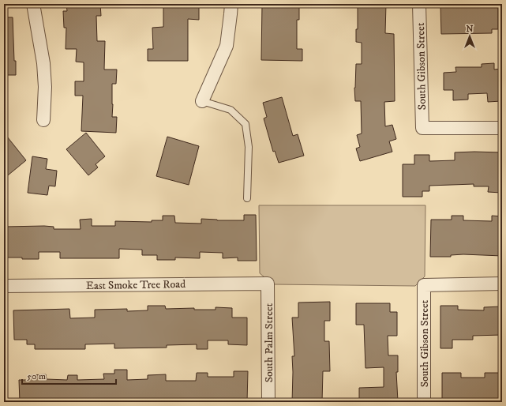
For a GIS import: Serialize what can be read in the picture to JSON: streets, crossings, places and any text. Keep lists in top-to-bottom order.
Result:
{
  "streets": {
    "street": ["South Gibson Street", "East Smoke Tree Road", "South Palm Street"]
  },
  "crossings": [
    ["East Smoke Tree Road", "South Palm Street"]
  ],
  "scale_bar": "50 m",
  "north": "top"
}
